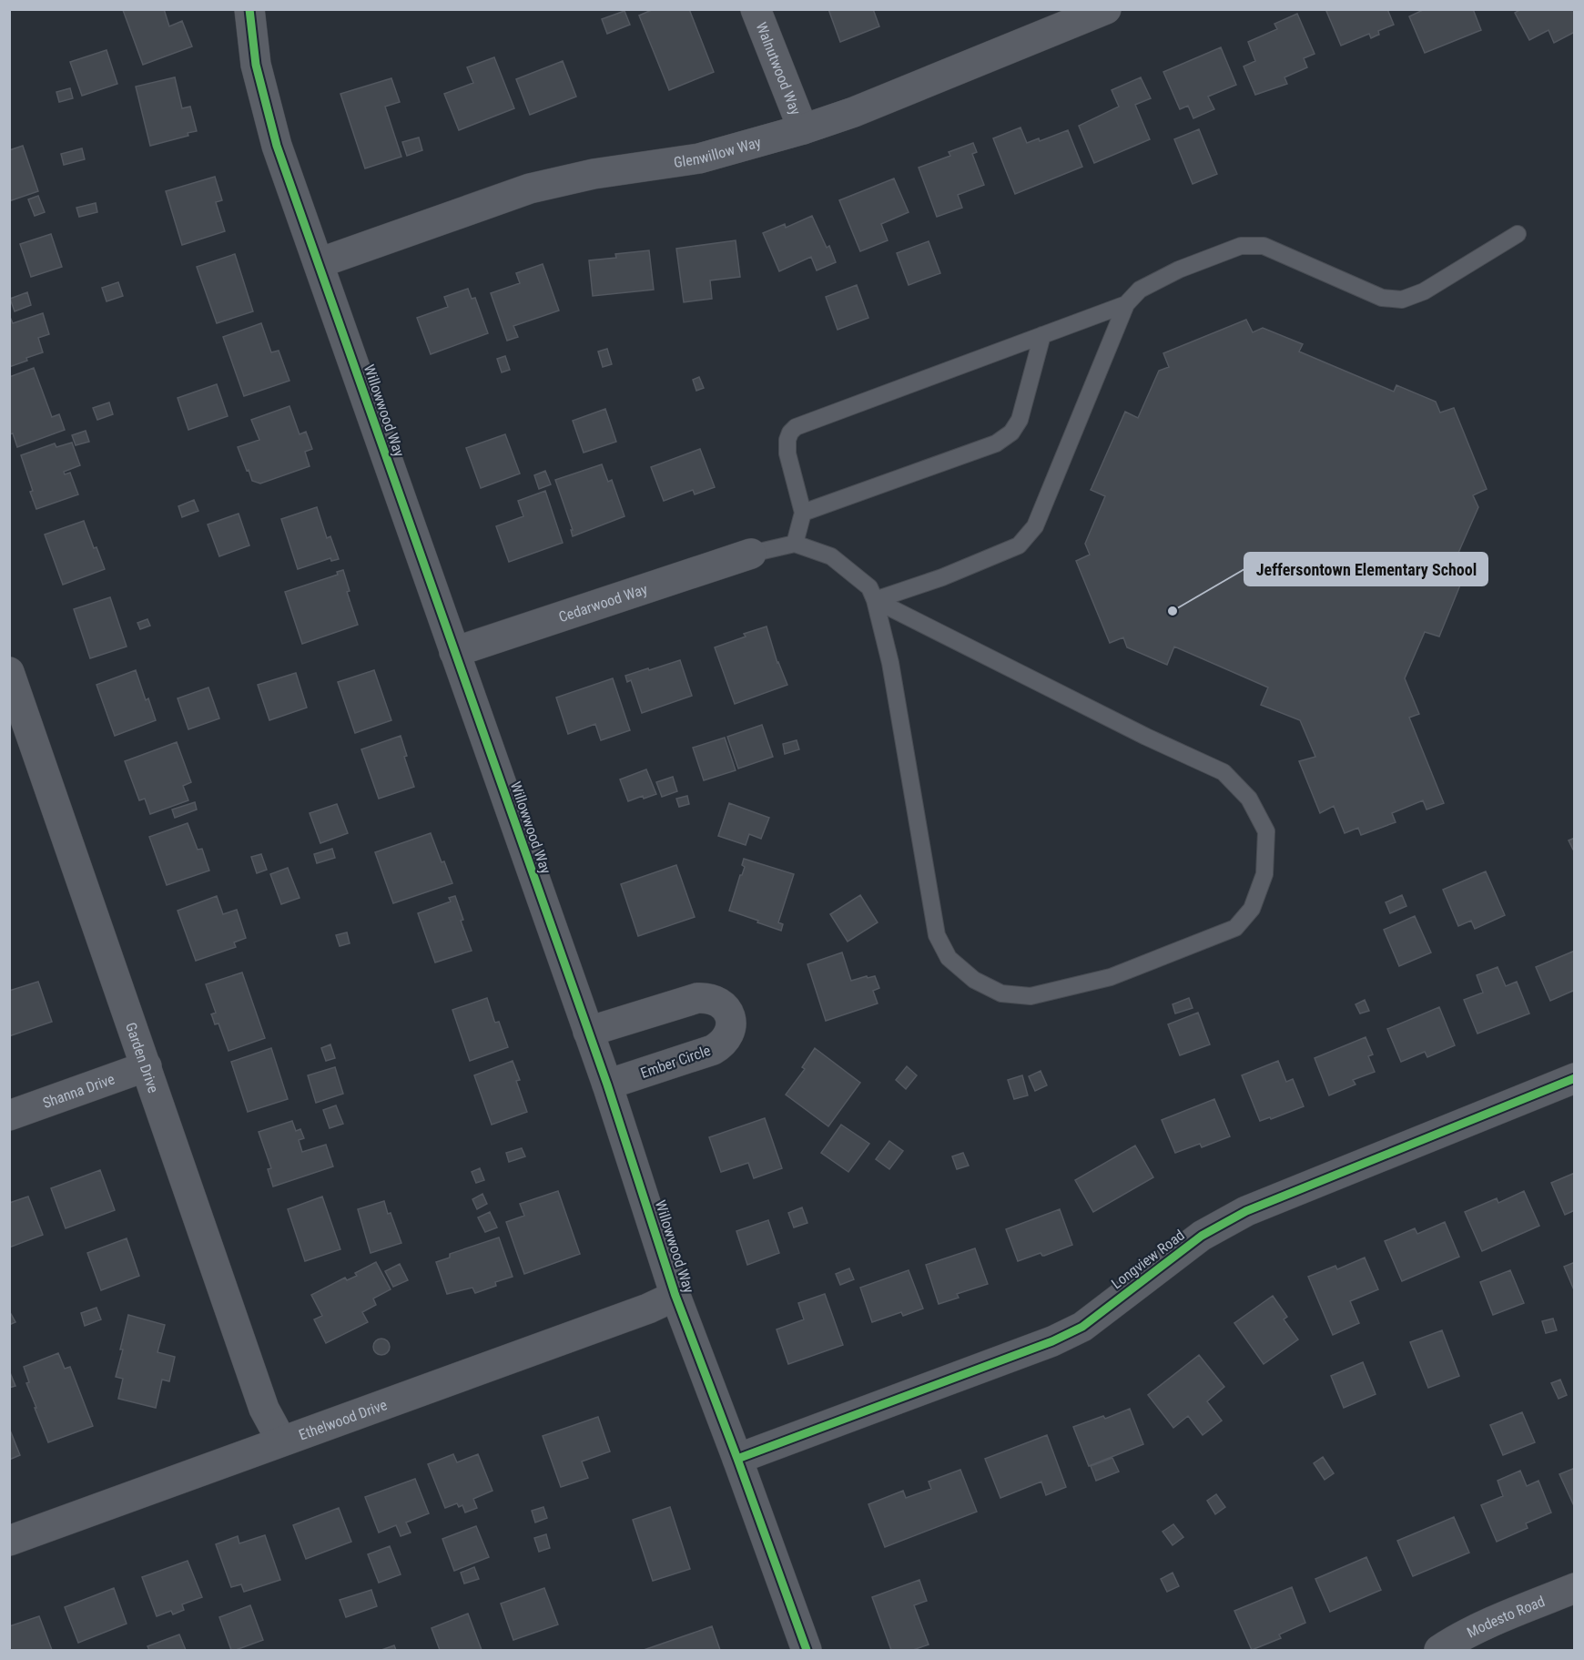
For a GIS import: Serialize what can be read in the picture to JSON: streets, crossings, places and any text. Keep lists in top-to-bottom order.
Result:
{
  "streets": {
    "street": [
      "Walnutwood Way",
      "Glenwillow Way",
      "Willowwood Way",
      "Cedarwood Way",
      "Garden Drive",
      "Ember Circle",
      "Shanna Drive",
      "Longview Road",
      "Ethelwood Drive",
      "Modesto Road"
    ]
  },
  "crossings": [
    ["Walnutwood Way", "Glenwillow Way"],
    ["Glenwillow Way", "Willowwood Way"],
    ["Willowwood Way", "Cedarwood Way"],
    ["Willowwood Way", "Ember Circle"],
    ["Willowwood Way", "Longview Road"],
    ["Willowwood Way", "Ethelwood Drive"],
    ["Garden Drive", "Shanna Drive"],
    ["Garden Drive", "Ethelwood Drive"]
  ],
  "places": ["Jeffersontown Elementary School"]
}
